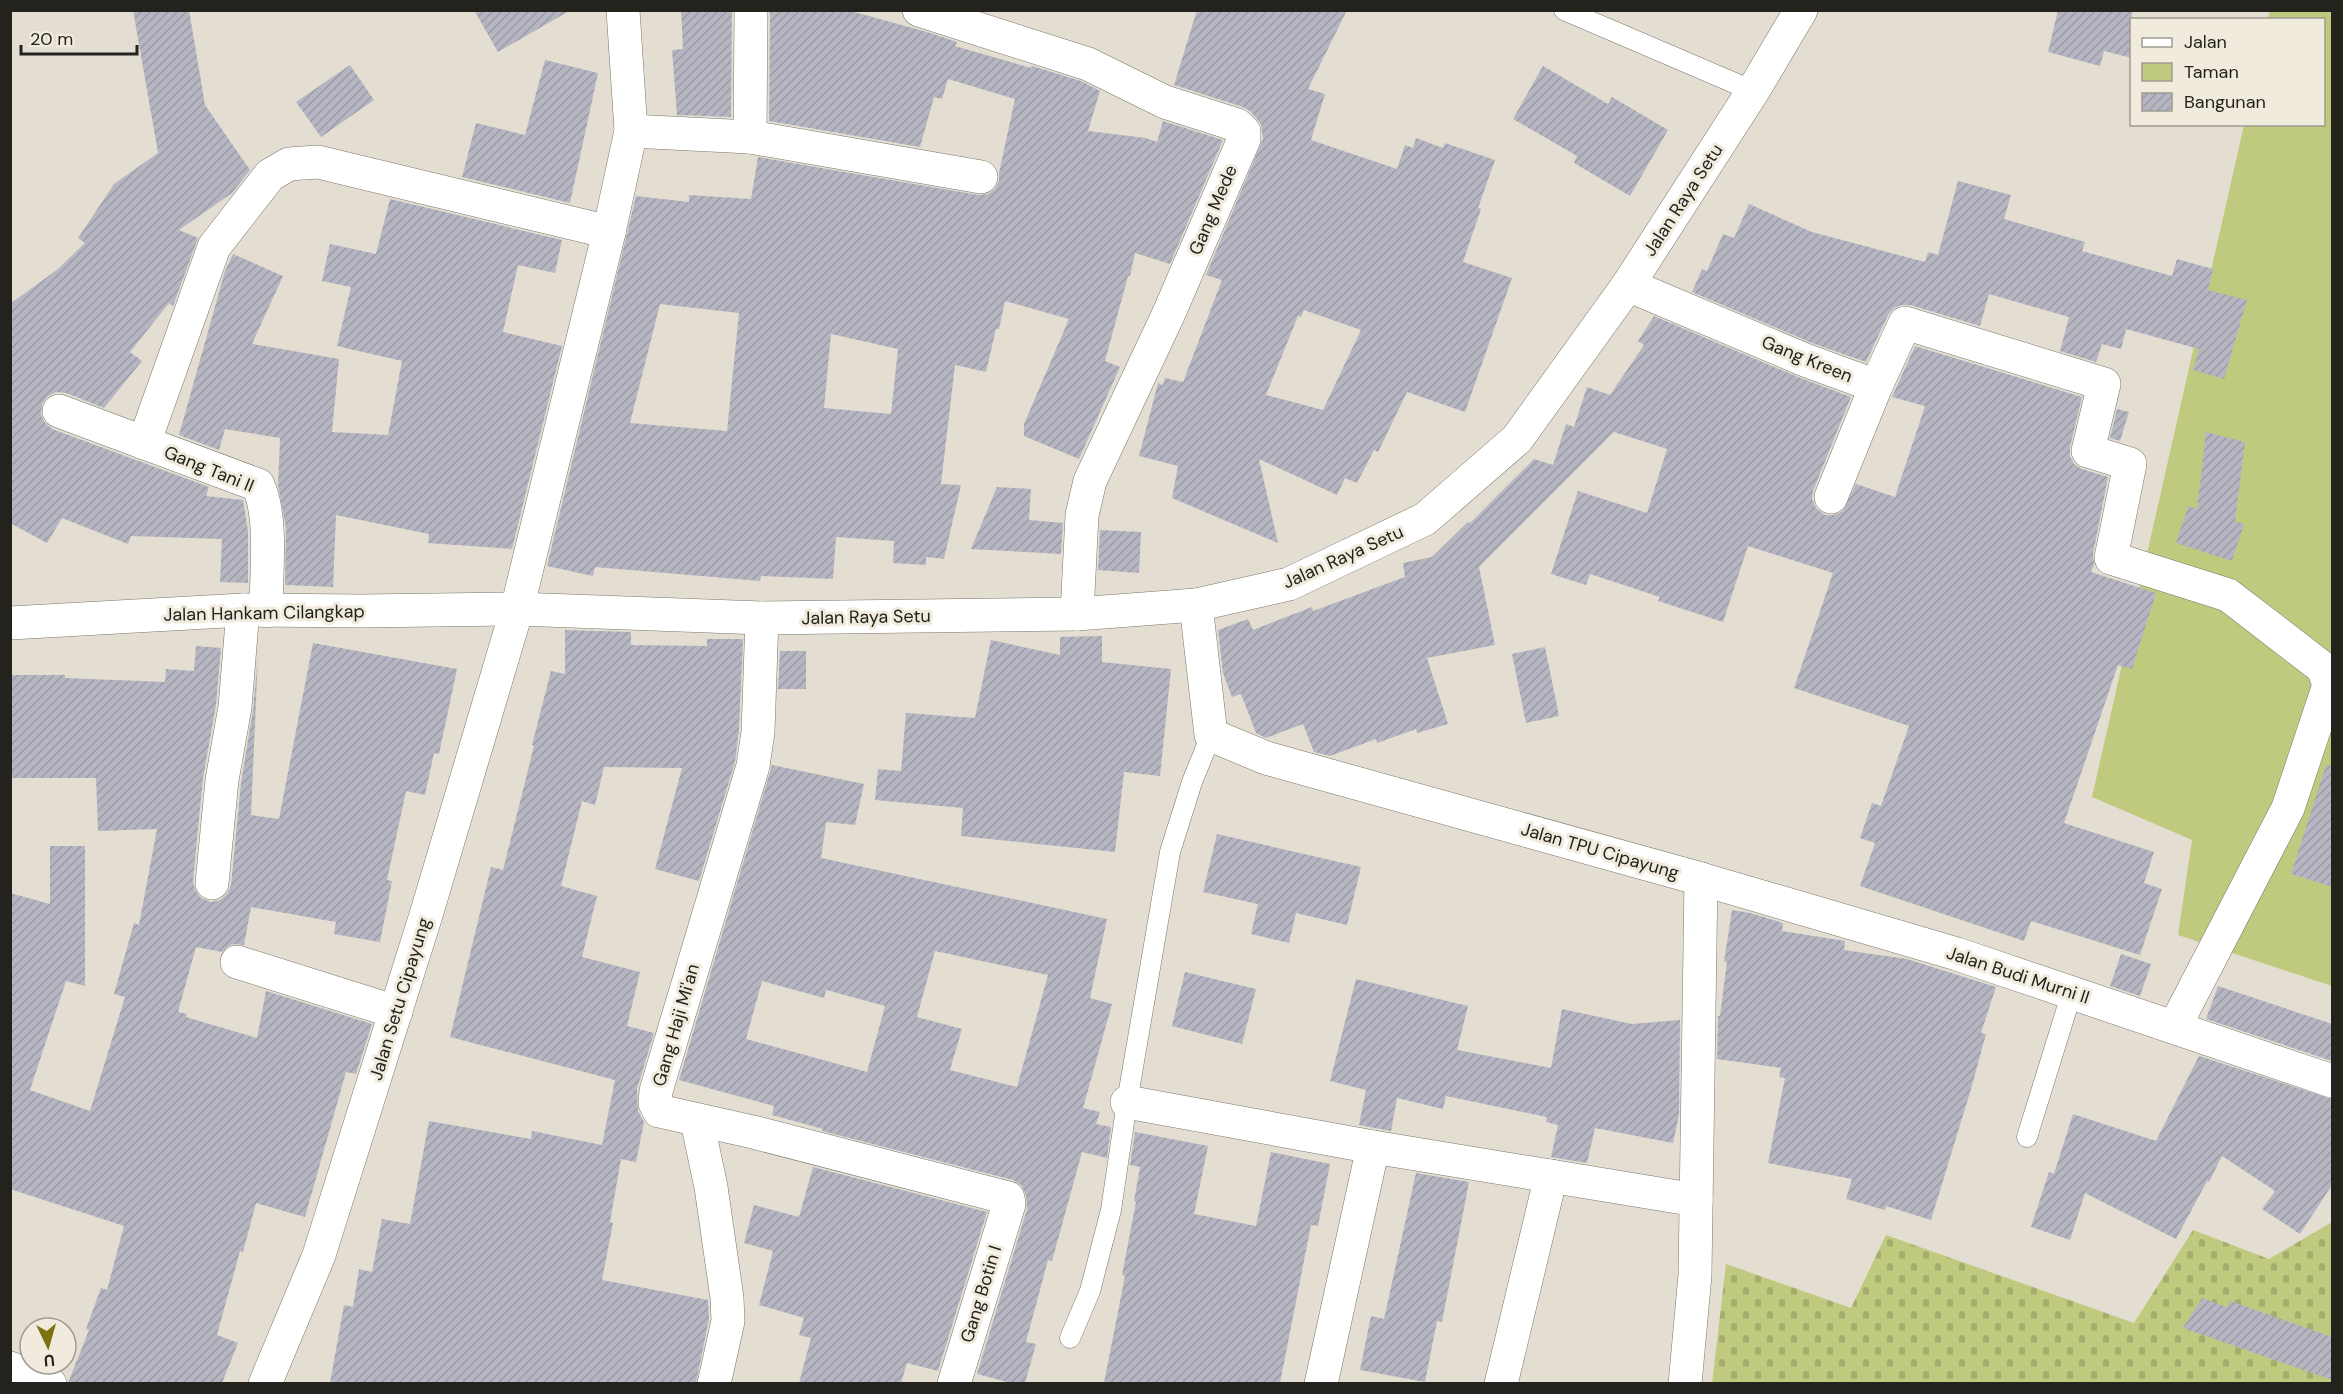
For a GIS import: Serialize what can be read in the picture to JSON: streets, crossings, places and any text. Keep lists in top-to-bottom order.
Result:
{
  "streets": {
    "street": [
      "Jalan Raya Setu",
      "Gang Mede",
      "Gang Kreen",
      "Gang Tani II",
      "Jalan Hankam Cilangkap",
      "Jalan TPU Cipayung",
      "Jalan Budi Murni II",
      "Jalan Setu Cipayung",
      "Gang Haji Mi'an",
      "Gang Botin I"
    ]
  },
  "crossings": [
    ["Jalan Raya Setu", "Gang Mede"],
    ["Jalan Raya Setu", "Gang Kreen"],
    ["Jalan Raya Setu", "Jalan Hankam Cilangkap"],
    ["Jalan Raya Setu", "Jalan Setu Cipayung"],
    ["Jalan Raya Setu", "Gang Haji Mi'an"],
    ["Gang Tani II", "Jalan Hankam Cilangkap"],
    ["Jalan Hankam Cilangkap", "Jalan Setu Cipayung"],
    ["Jalan TPU Cipayung", "Jalan Budi Murni II"],
    ["Gang Haji Mi'an", "Gang Botin I"]
  ],
  "legend": ["Jalan", "Taman", "Bangunan"],
  "scale_bar": "20 m",
  "north": "bottom"
}
